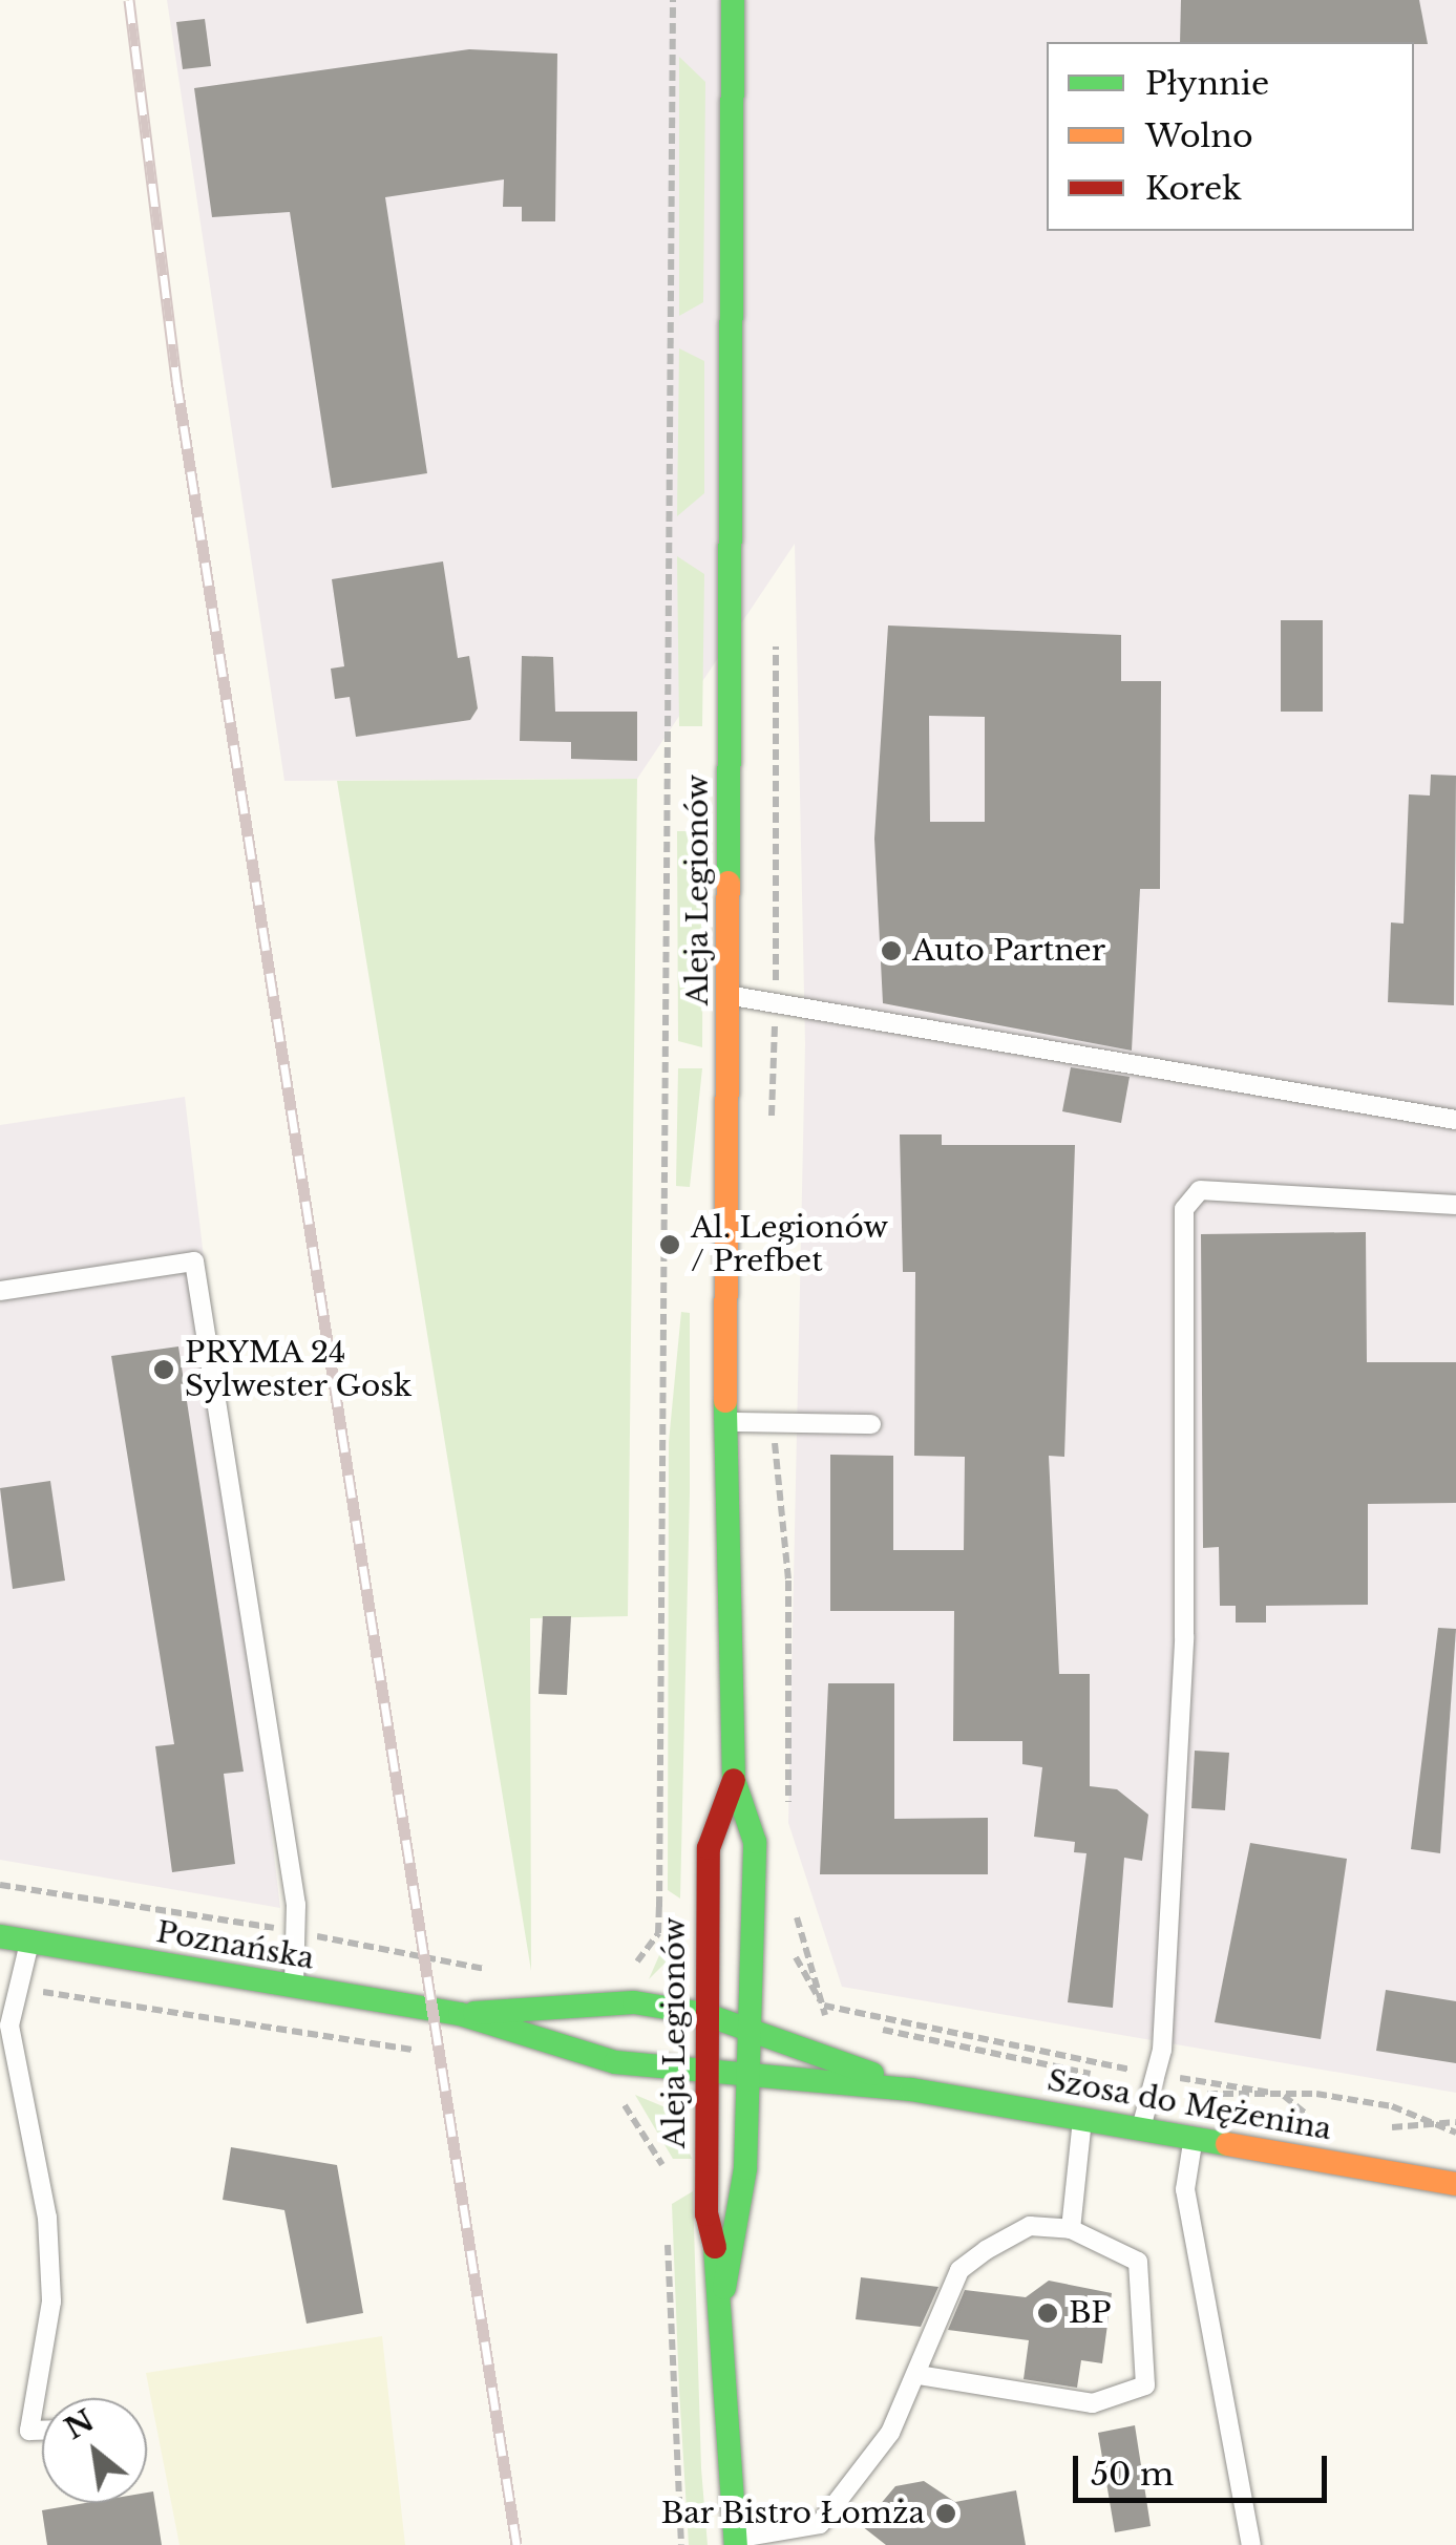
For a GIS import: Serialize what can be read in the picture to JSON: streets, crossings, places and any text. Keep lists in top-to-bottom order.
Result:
{
  "streets": {
    "main road": ["Aleja Legionów", "Poznańska", "Szosa do Mężenina"]
  },
  "crossings": [
    ["Aleja Legionów", "Poznańska"],
    ["Aleja Legionów", "Szosa do Mężenina"],
    ["Poznańska", "Szosa do Mężenina"]
  ],
  "places": [
    "Auto Partner",
    "Al. Legionów / Prefbet",
    "PRYMA 24 Sylwester Gosk",
    "BP",
    "Bar Bistro Łomża"
  ],
  "legend": ["Płynnie", "Wolno", "Korek"],
  "scale_bar": "50 m",
  "north": "top left"
}
